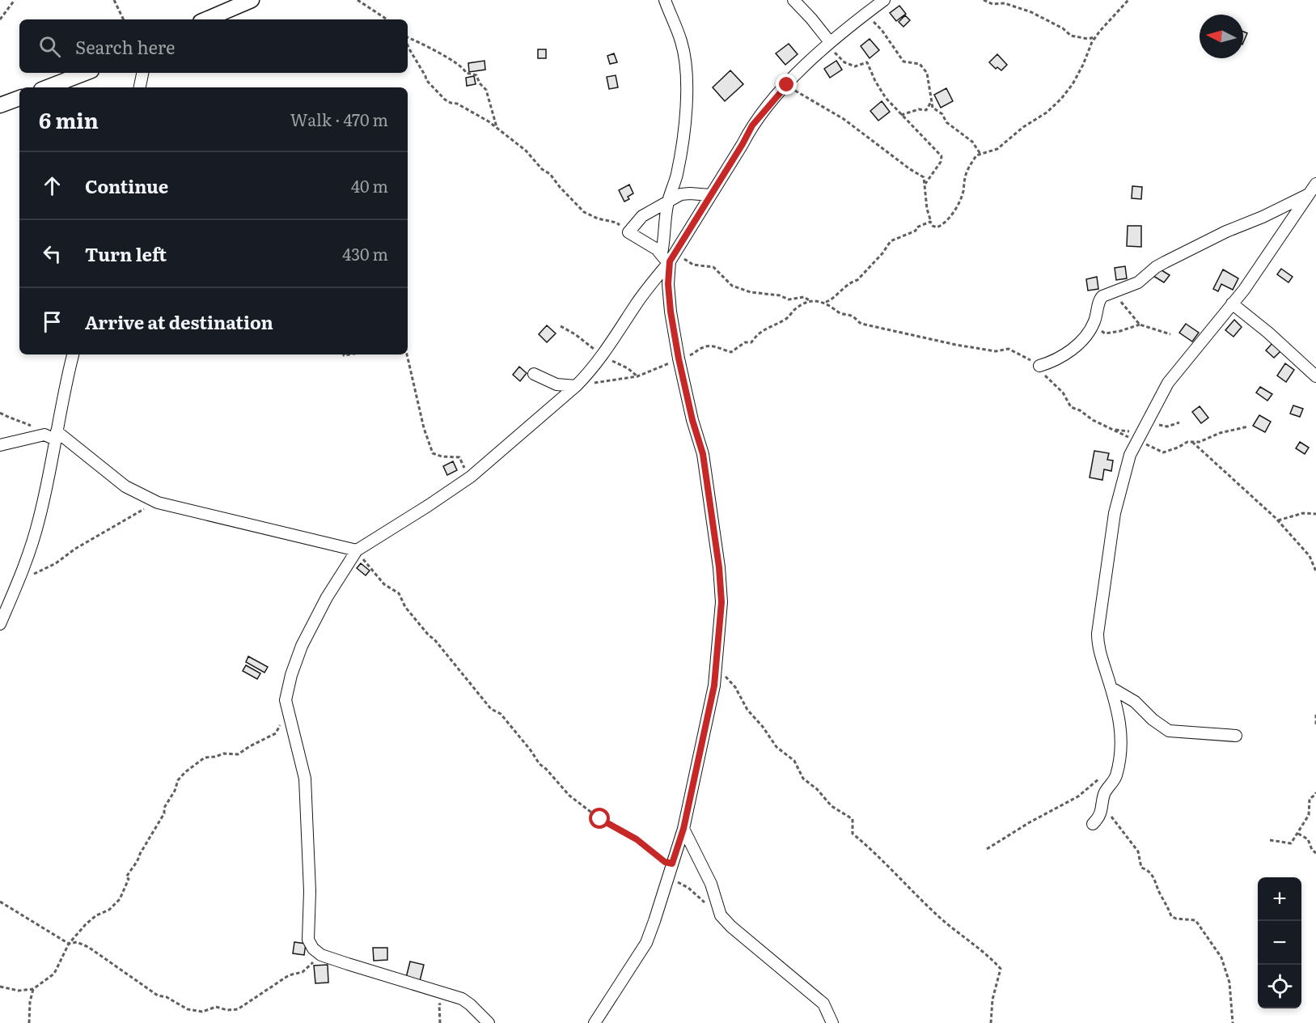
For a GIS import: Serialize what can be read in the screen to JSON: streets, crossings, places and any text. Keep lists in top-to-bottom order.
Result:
{
  "north": "left",
  "page": {
    "search": "Search here",
    "heading": ["6 min", "Walk · 470 m"],
    "list": [
      ["Continue", "40 m"],
      ["Turn left", "430 m"],
      "Arrive at destination"
    ],
    "map_buttons": ["+", "−"]
  }
}
